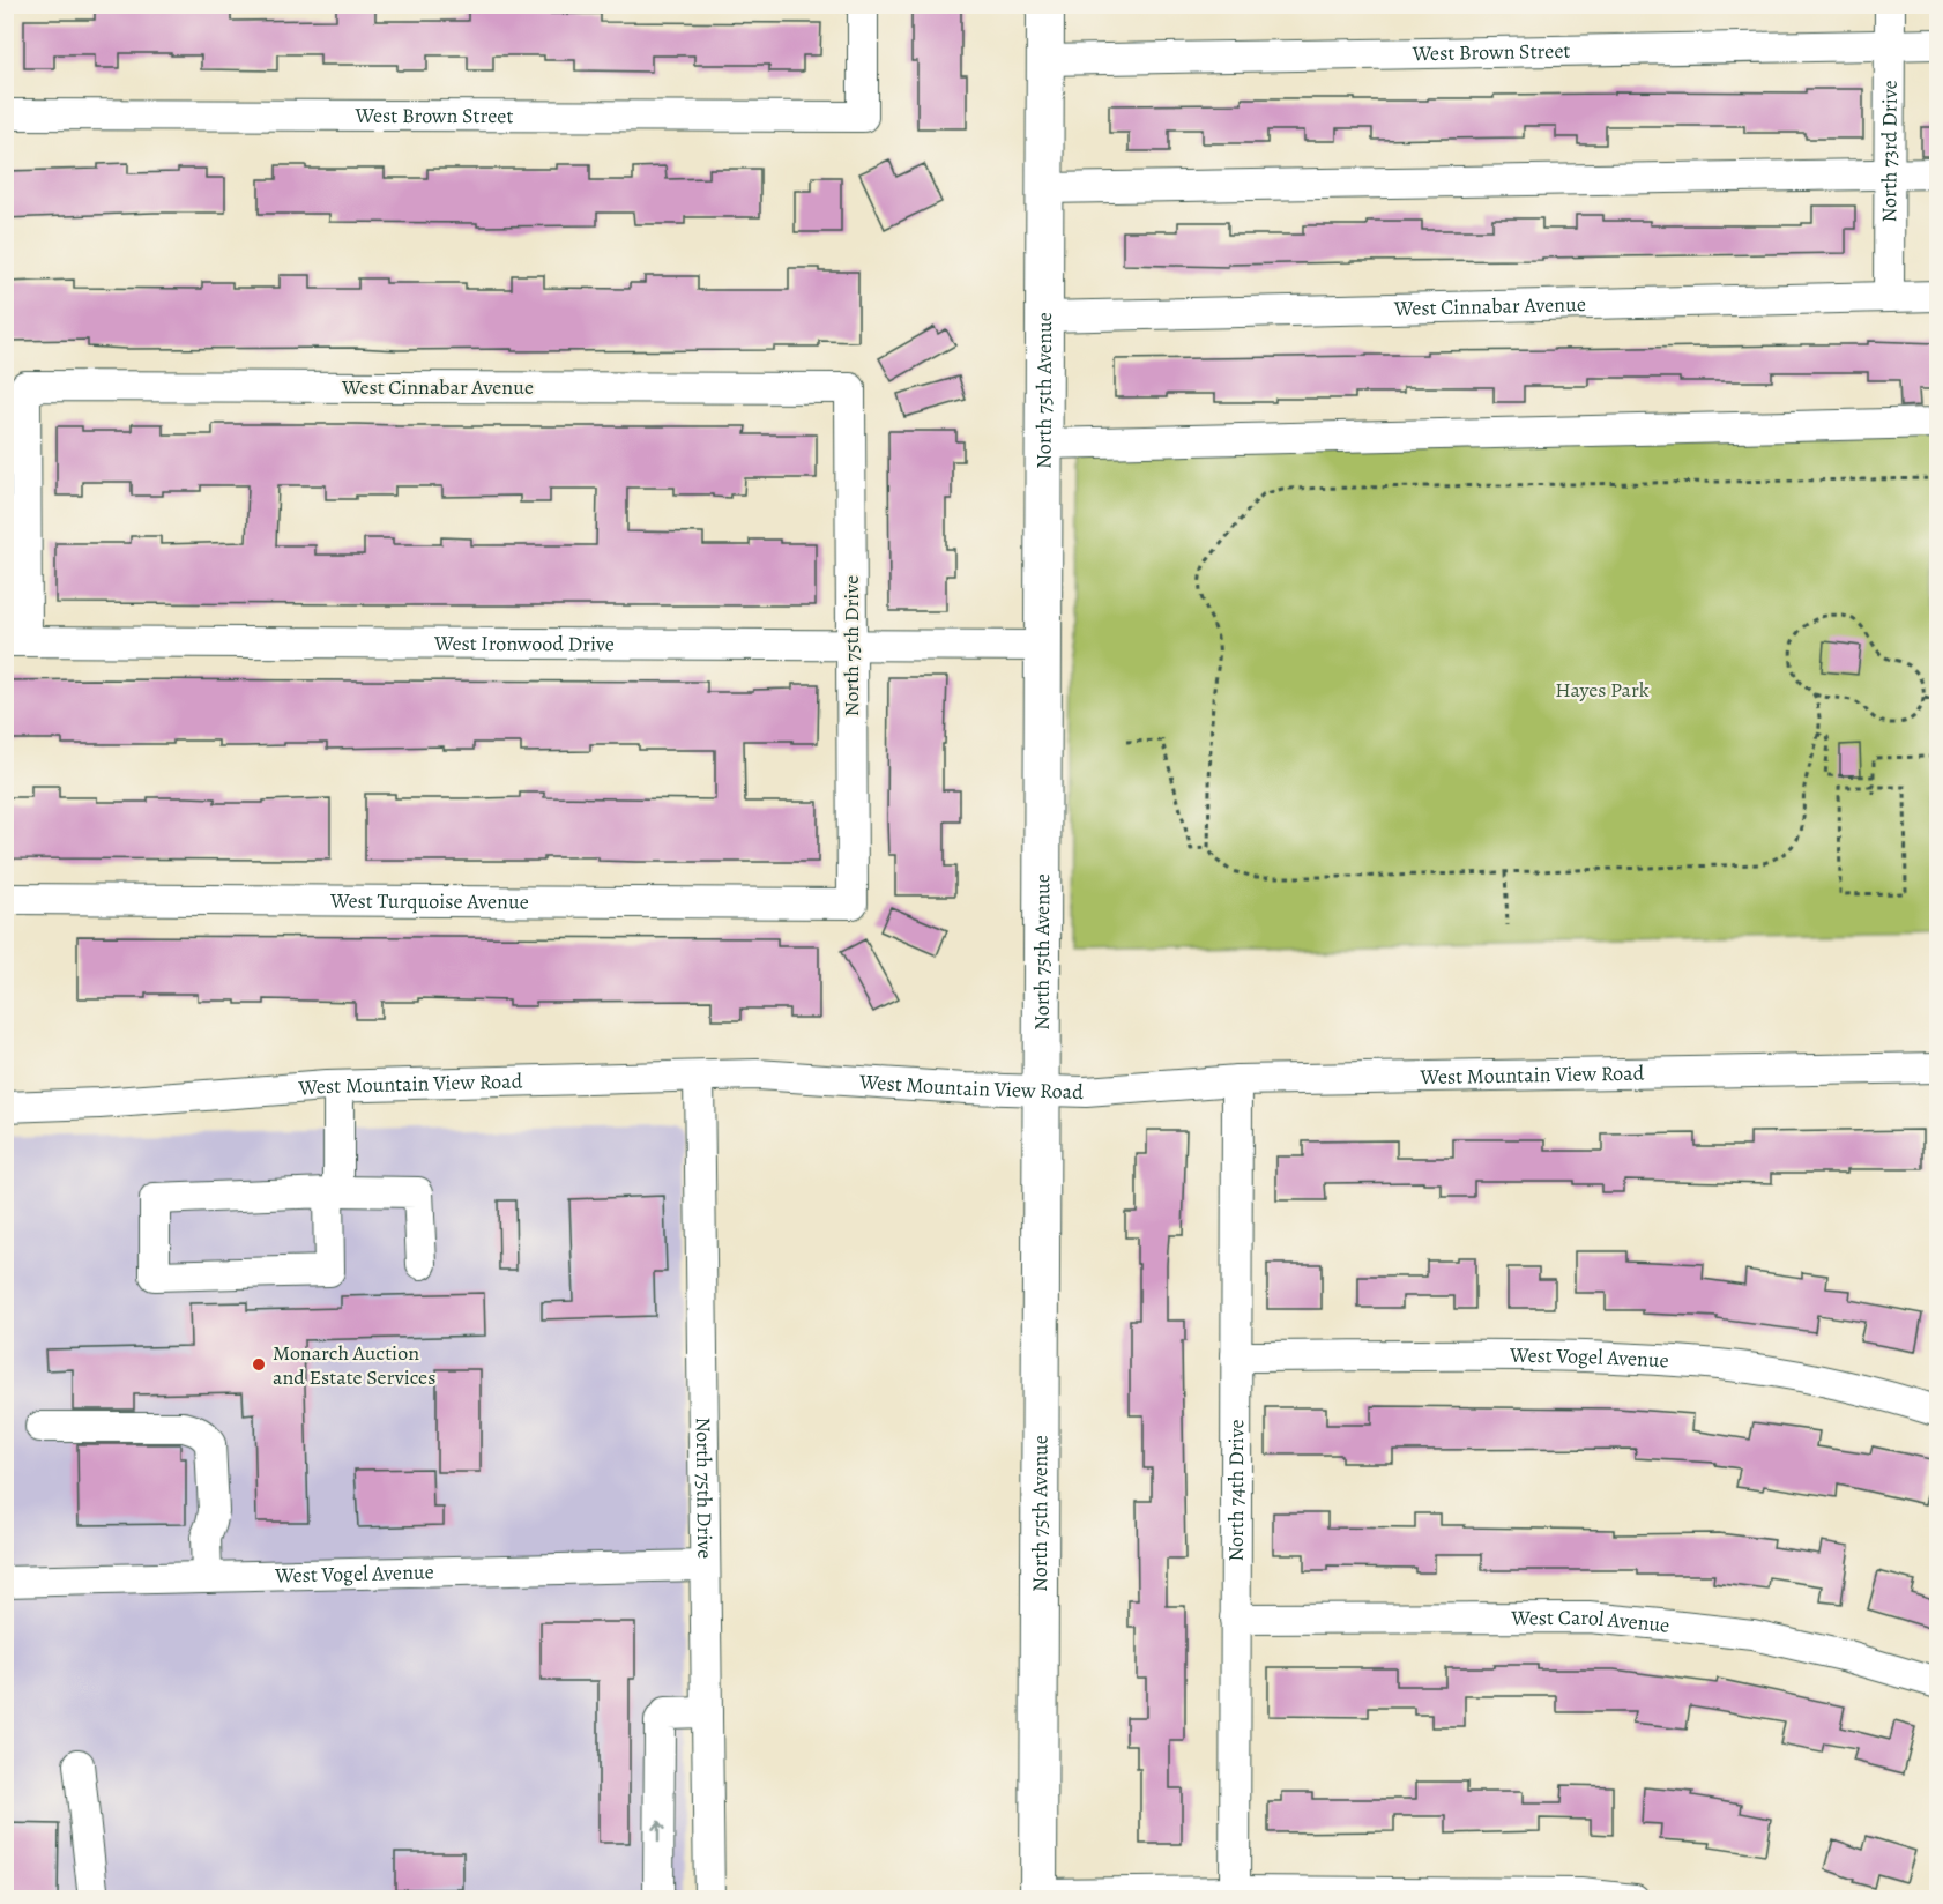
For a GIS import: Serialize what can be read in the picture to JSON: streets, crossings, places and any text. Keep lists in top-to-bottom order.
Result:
{
  "streets": {
    "main road": ["North 75th Avenue"],
    "street": [
      "West Brown Street",
      "North 73rd Drive",
      "West Cinnabar Avenue",
      "West Ironwood Drive",
      "North 75th Drive",
      "West Turquoise Avenue",
      "West Mountain View Road",
      "West Vogel Avenue",
      "North 74th Drive",
      "West Carol Avenue"
    ]
  },
  "crossings": [
    ["West Brown Street", "North 73rd Drive"],
    ["West Brown Street", "North 75th Avenue"],
    ["North 73rd Drive", "West Cinnabar Avenue"],
    ["West Cinnabar Avenue", "North 75th Avenue"],
    ["West Cinnabar Avenue", "West Ironwood Drive"],
    ["West Cinnabar Avenue", "North 75th Drive"],
    ["North 75th Avenue", "West Ironwood Drive"],
    ["North 75th Avenue", "West Mountain View Road"],
    ["West Ironwood Drive", "North 75th Drive"],
    ["North 75th Drive", "West Turquoise Avenue"],
    ["North 75th Drive", "West Mountain View Road"],
    ["North 75th Drive", "West Vogel Avenue"],
    ["West Mountain View Road", "North 74th Drive"],
    ["West Vogel Avenue", "North 74th Drive"],
    ["North 74th Drive", "West Carol Avenue"]
  ],
  "parks": ["Hayes Park"],
  "places": ["Monarch Auction and Estate Services"]
}
